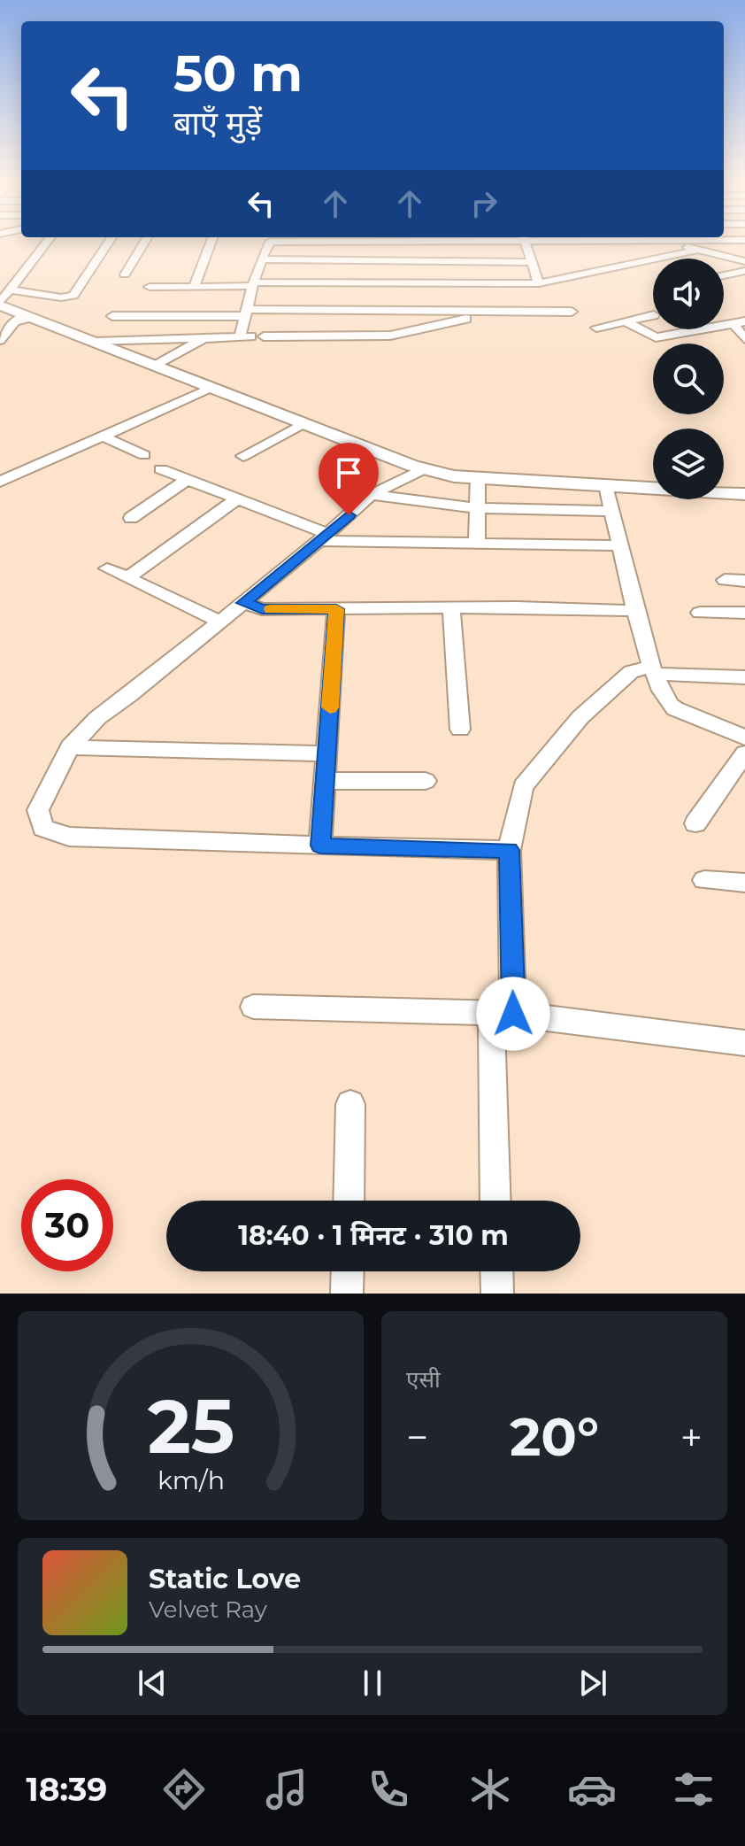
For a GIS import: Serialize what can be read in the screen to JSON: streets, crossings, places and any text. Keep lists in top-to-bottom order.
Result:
{
  "page": {
    "turn": ["50 m", "बाएँ मुड़ें"],
    "limit": "30",
    "trip": "18:40 · 1 मिनट · 310 m",
    "tile": "एसी",
    "heat": ["−", "20°", "+"],
    "song": ["Static Love", "Velvet Ray"],
    "tabs": "18:39",
    "gauge": ["25", "km/h"]
  }
}
